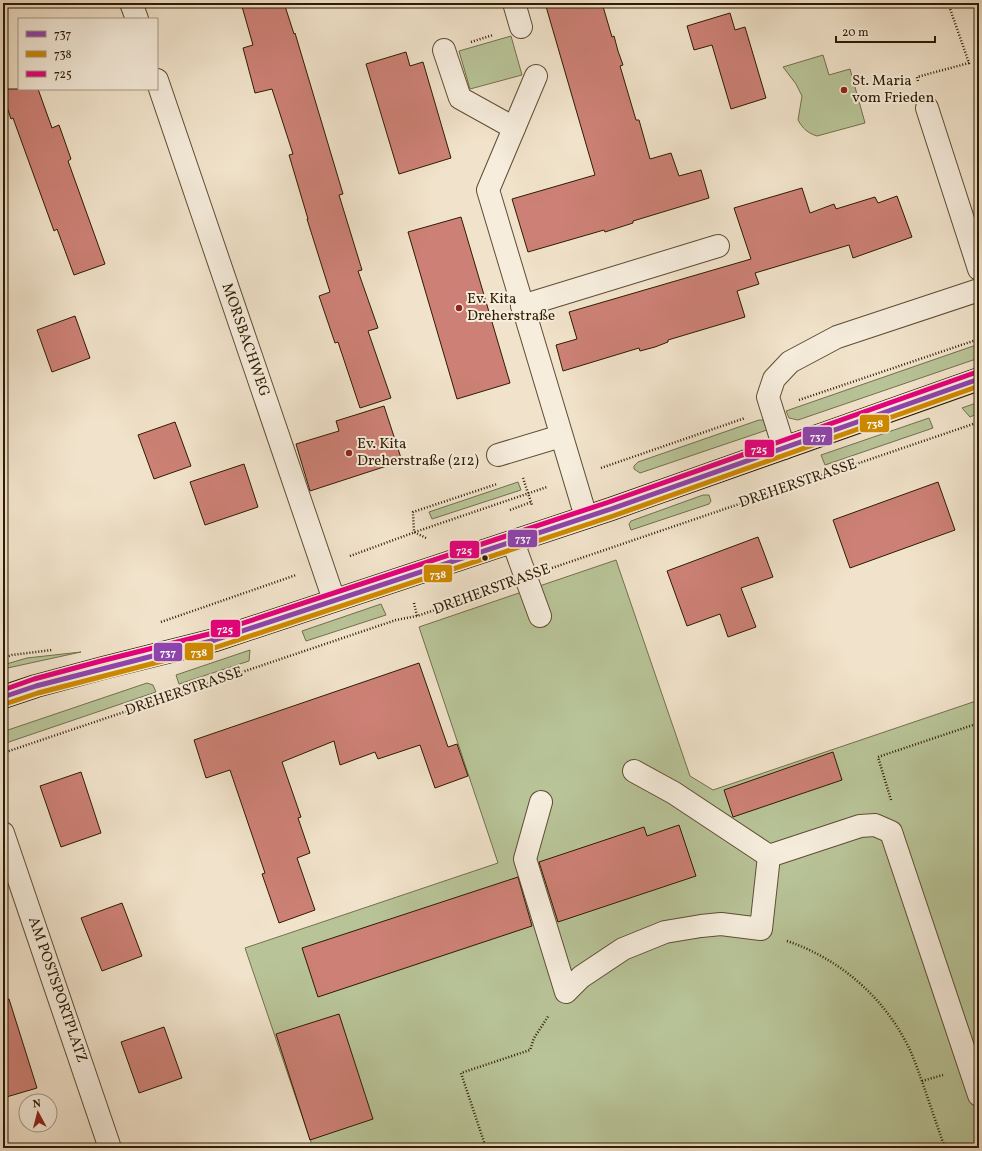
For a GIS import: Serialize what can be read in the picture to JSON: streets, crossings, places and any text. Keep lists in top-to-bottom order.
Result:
{
  "streets": {
    "street": ["MORSBACHWEG", "AM POSTSPORTPLATZ"],
    "path": ["DREHERSTRASSE"]
  },
  "places": ["St. Maria vom Frieden", "Ev. Kita Dreherstraße", "Ev. Kita Dreherstraße (212)"],
  "lines": ["transit line 725", "transit line 737", "transit line 738"],
  "legend": ["737", "738", "725"],
  "scale_bar": "20 m",
  "north": "top"
}
